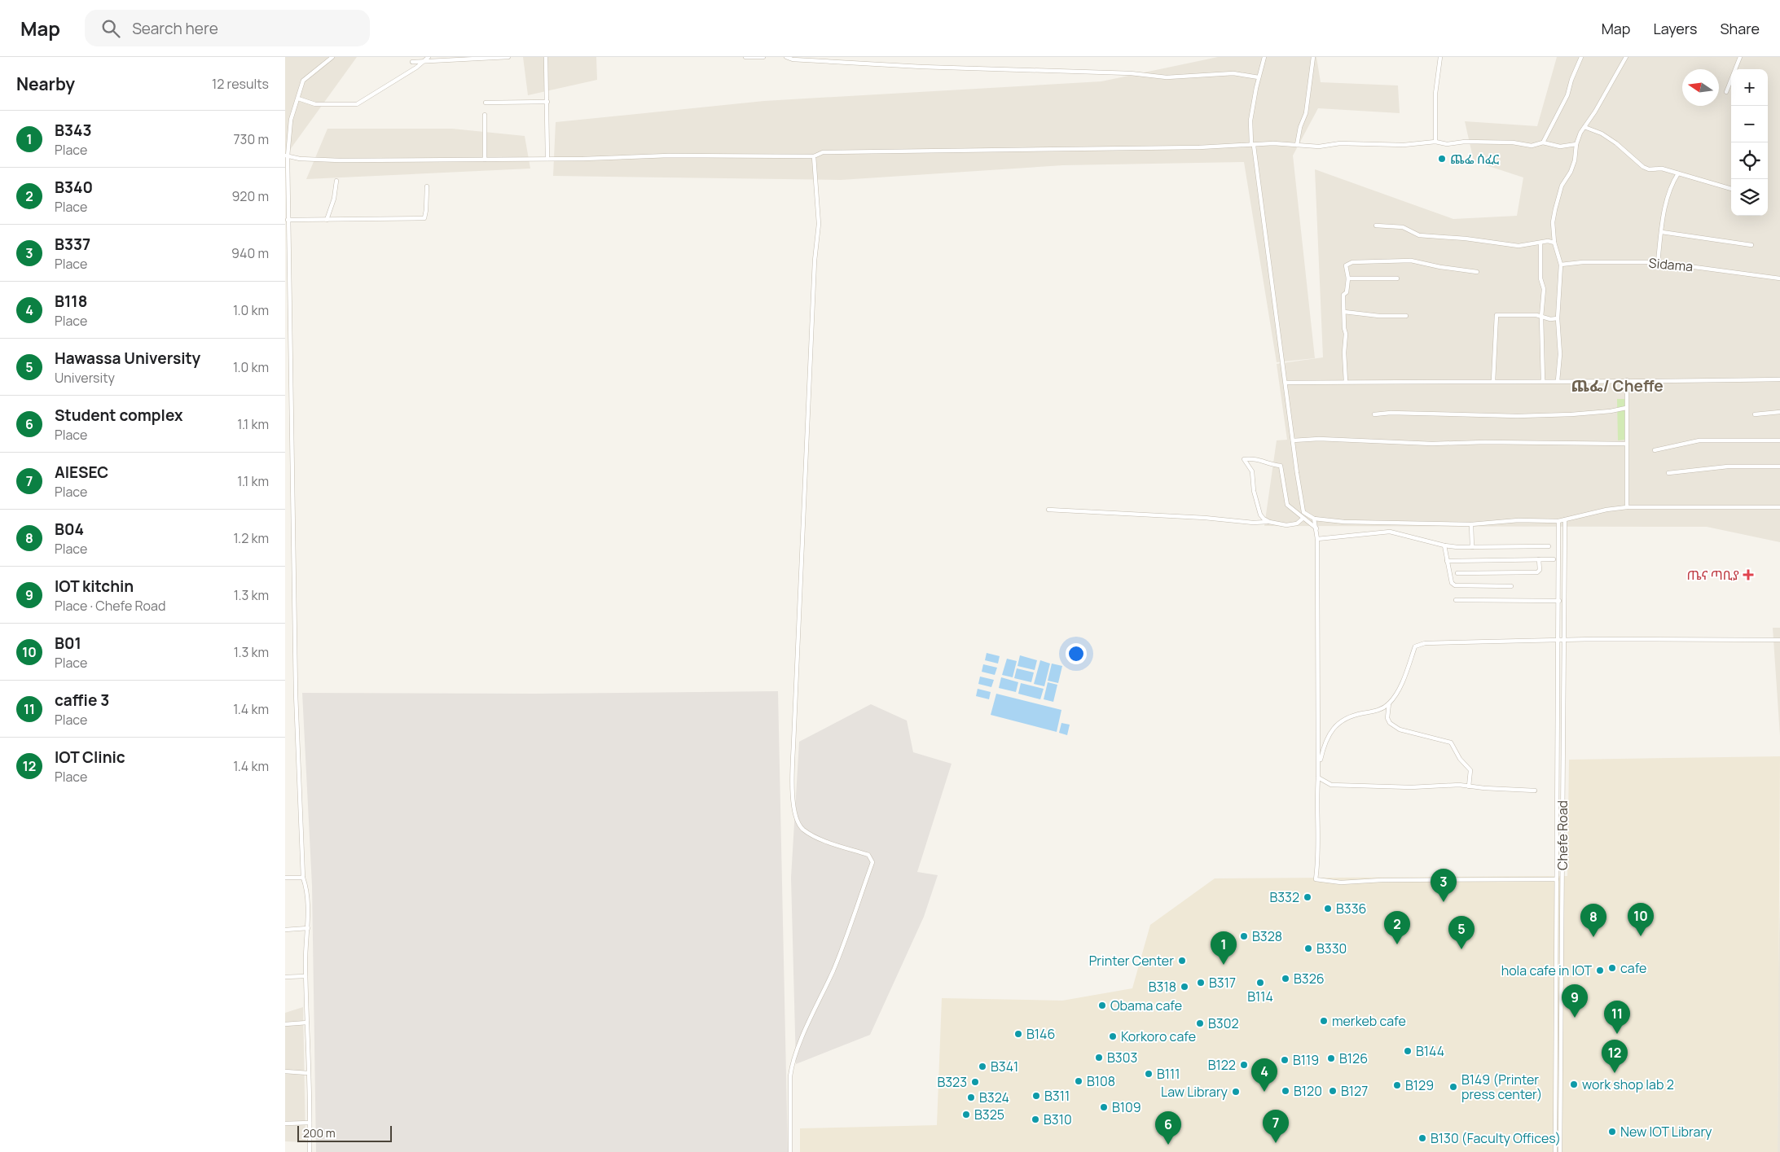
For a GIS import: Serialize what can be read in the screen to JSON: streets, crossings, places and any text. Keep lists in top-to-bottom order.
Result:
{
  "streets": {
    "street": ["Sidama", "Chefe Road"]
  },
  "districts": ["ጨፌ/ Cheffe"],
  "places": {
    "other": [
      "ጨፌ ሰፈር",
      "B332",
      "B336",
      "B328",
      "B330",
      "Printer Center",
      "cafe",
      "hola cafe in IOT",
      "B326",
      "B317",
      "B114",
      "B318",
      "Obama cafe",
      "merkeb cafe",
      "B302",
      "B146",
      "Korkoro cafe",
      "B144",
      "B303",
      "B126",
      "B119",
      "B122",
      "B341",
      "B111",
      "B108",
      "B323",
      "work shop lab 2",
      "B129",
      "B149 (Printer press center)",
      "B120",
      "B127",
      "Law Library",
      "B311",
      "B324",
      "B109",
      "B325",
      "B310",
      "New IOT Library",
      "B130 (Faculty Offices)"
    ],
    "health": ["ጤና ጣቢያ"]
  },
  "scale_bar": "200 m",
  "north": "left",
  "page": {
    "header": "Map",
    "search": "Search here",
    "nav": ["Map", "Layers", "Share"],
    "heading": ["Nearby", "12 results"],
    "map_buttons": ["+", "−"],
    "list": [
      {
        "mark": "1",
        "name": "B343",
        "note": "Place",
        "value": "730 m"
      },
      {
        "mark": "2",
        "name": "B340",
        "note": "Place",
        "value": "920 m"
      },
      {
        "mark": "3",
        "name": "B337",
        "note": "Place",
        "value": "940 m"
      },
      {
        "mark": "4",
        "name": "B118",
        "note": "Place",
        "value": "1.0 km"
      },
      {
        "mark": "5",
        "name": "Hawassa University",
        "note": "University",
        "value": "1.0 km"
      },
      {
        "mark": "6",
        "name": "Student complex",
        "note": "Place",
        "value": "1.1 km"
      },
      {
        "mark": "7",
        "name": "AIESEC",
        "note": "Place",
        "value": "1.1 km"
      },
      {
        "mark": "8",
        "name": "B04",
        "note": "Place",
        "value": "1.2 km"
      },
      {
        "mark": "9",
        "name": "IOT kitchin",
        "note": "Place · Chefe Road",
        "value": "1.3 km"
      },
      {
        "mark": "10",
        "name": "B01",
        "note": "Place",
        "value": "1.3 km"
      },
      {
        "mark": "11",
        "name": "caffie 3",
        "note": "Place",
        "value": "1.4 km"
      },
      {
        "mark": "12",
        "name": "IOT Clinic",
        "note": "Place",
        "value": "1.4 km"
      }
    ],
    "pins": [
      "3",
      "10",
      "8",
      "2",
      "5",
      "1",
      "9",
      "11",
      "12",
      "4",
      "7",
      "6"
    ],
    "scale": "200 m"
  }
}
